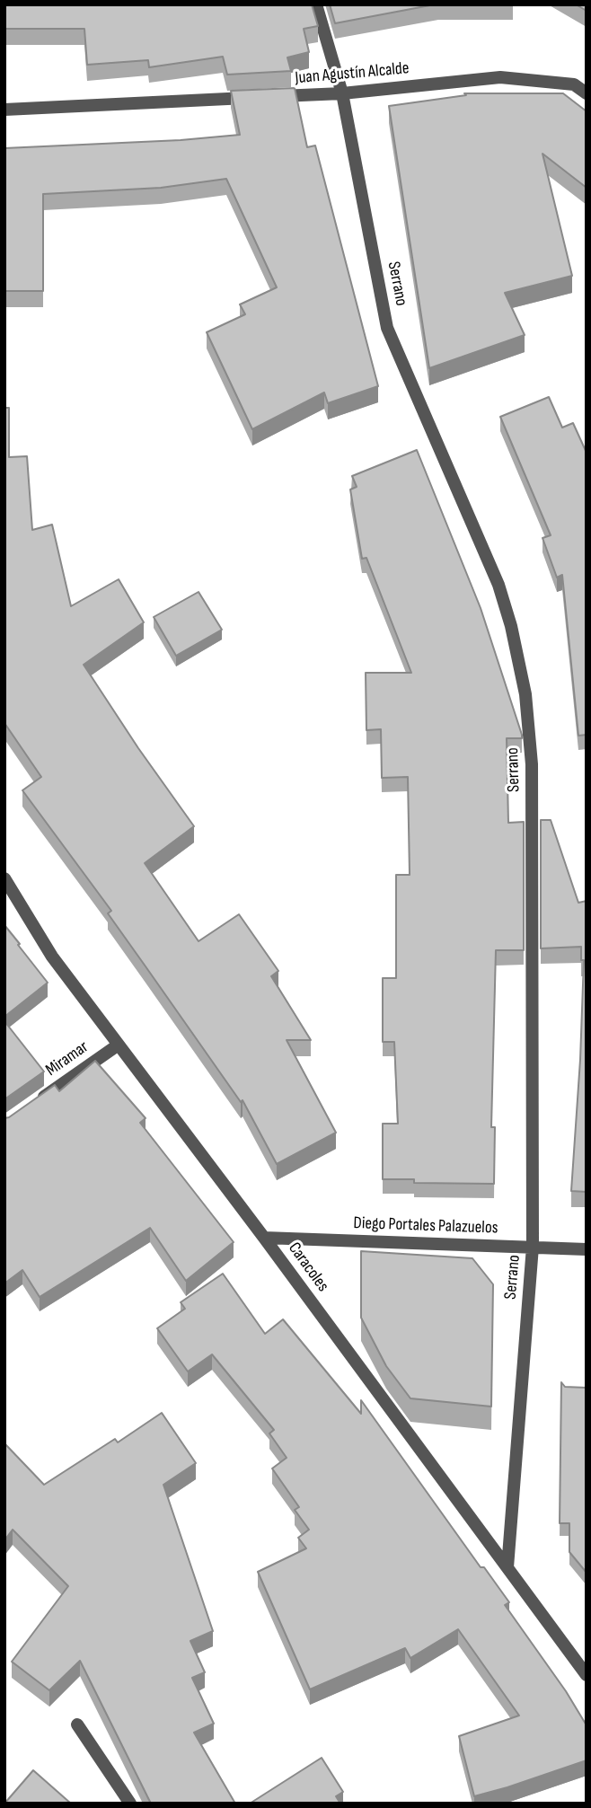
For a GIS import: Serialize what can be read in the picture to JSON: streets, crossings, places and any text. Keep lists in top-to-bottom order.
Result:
{
  "streets": {
    "street": [
      "Juan Agustín Alcalde",
      "Serrano",
      "Miramar",
      "Diego Portales Palazuelos",
      "Caracoles"
    ]
  },
  "crossings": [
    ["Juan Agustín Alcalde", "Serrano"],
    ["Serrano", "Diego Portales Palazuelos"],
    ["Serrano", "Caracoles"],
    ["Miramar", "Caracoles"],
    ["Diego Portales Palazuelos", "Caracoles"]
  ]
}
